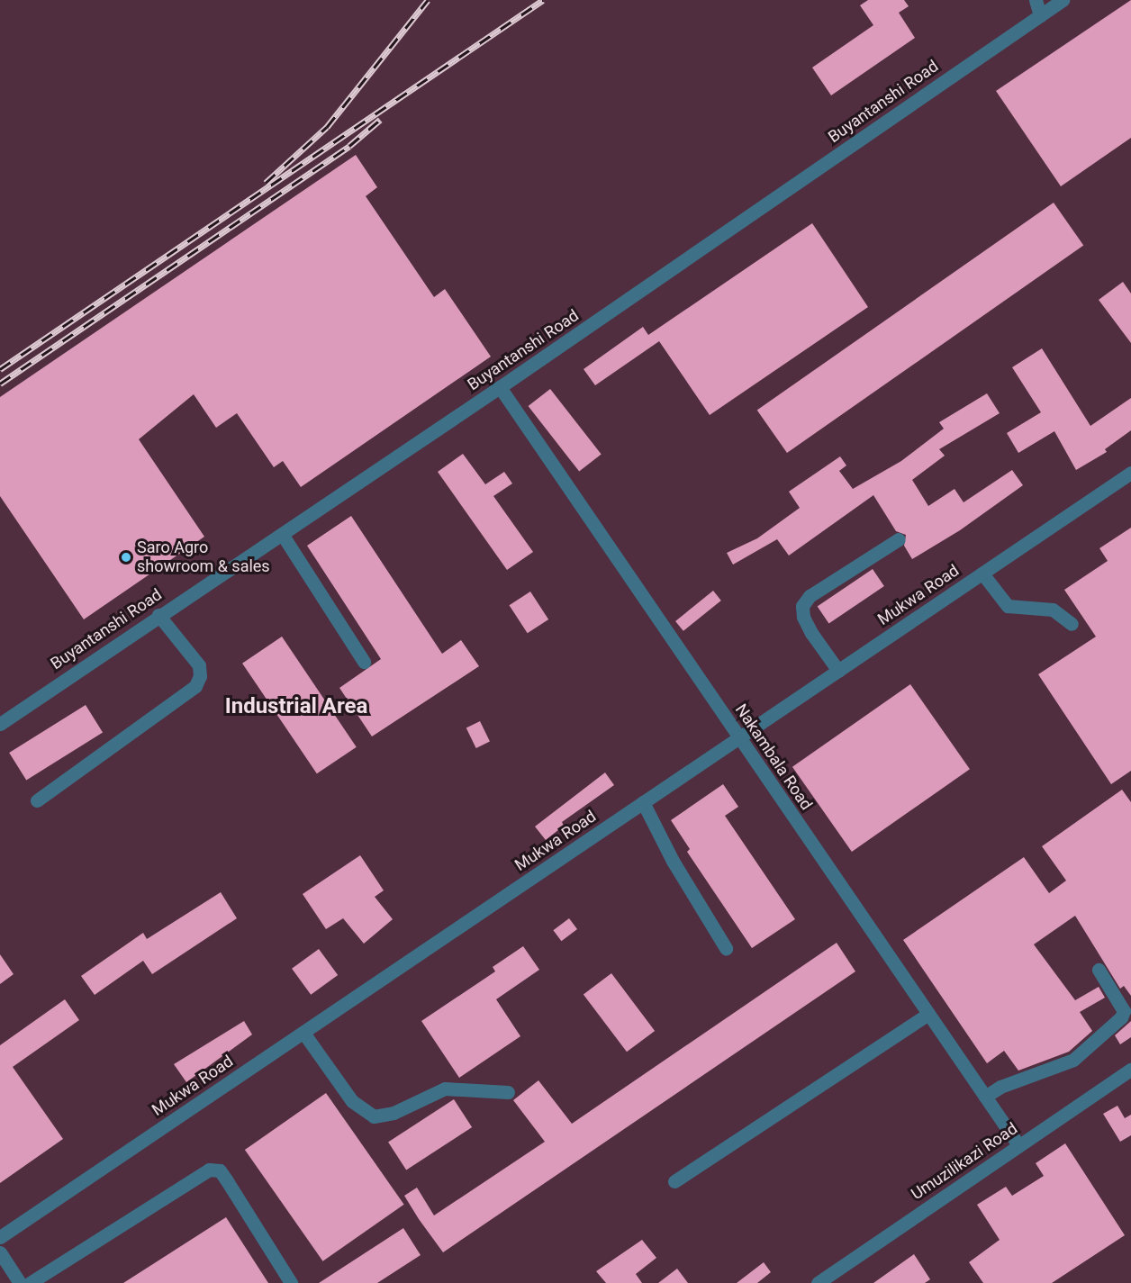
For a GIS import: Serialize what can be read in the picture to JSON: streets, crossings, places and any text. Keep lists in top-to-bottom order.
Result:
{
  "streets": {
    "street": [
      "Buyantanshi Road",
      "Mukwa Road",
      "Nakambala Road",
      "Umuzilikazi Road"
    ]
  },
  "crossings": [
    ["Buyantanshi Road", "Nakambala Road"],
    ["Mukwa Road", "Nakambala Road"],
    ["Nakambala Road", "Umuzilikazi Road"]
  ],
  "districts": ["Industrial Area"],
  "places": ["Saro Agro showroom & sales"]
}
